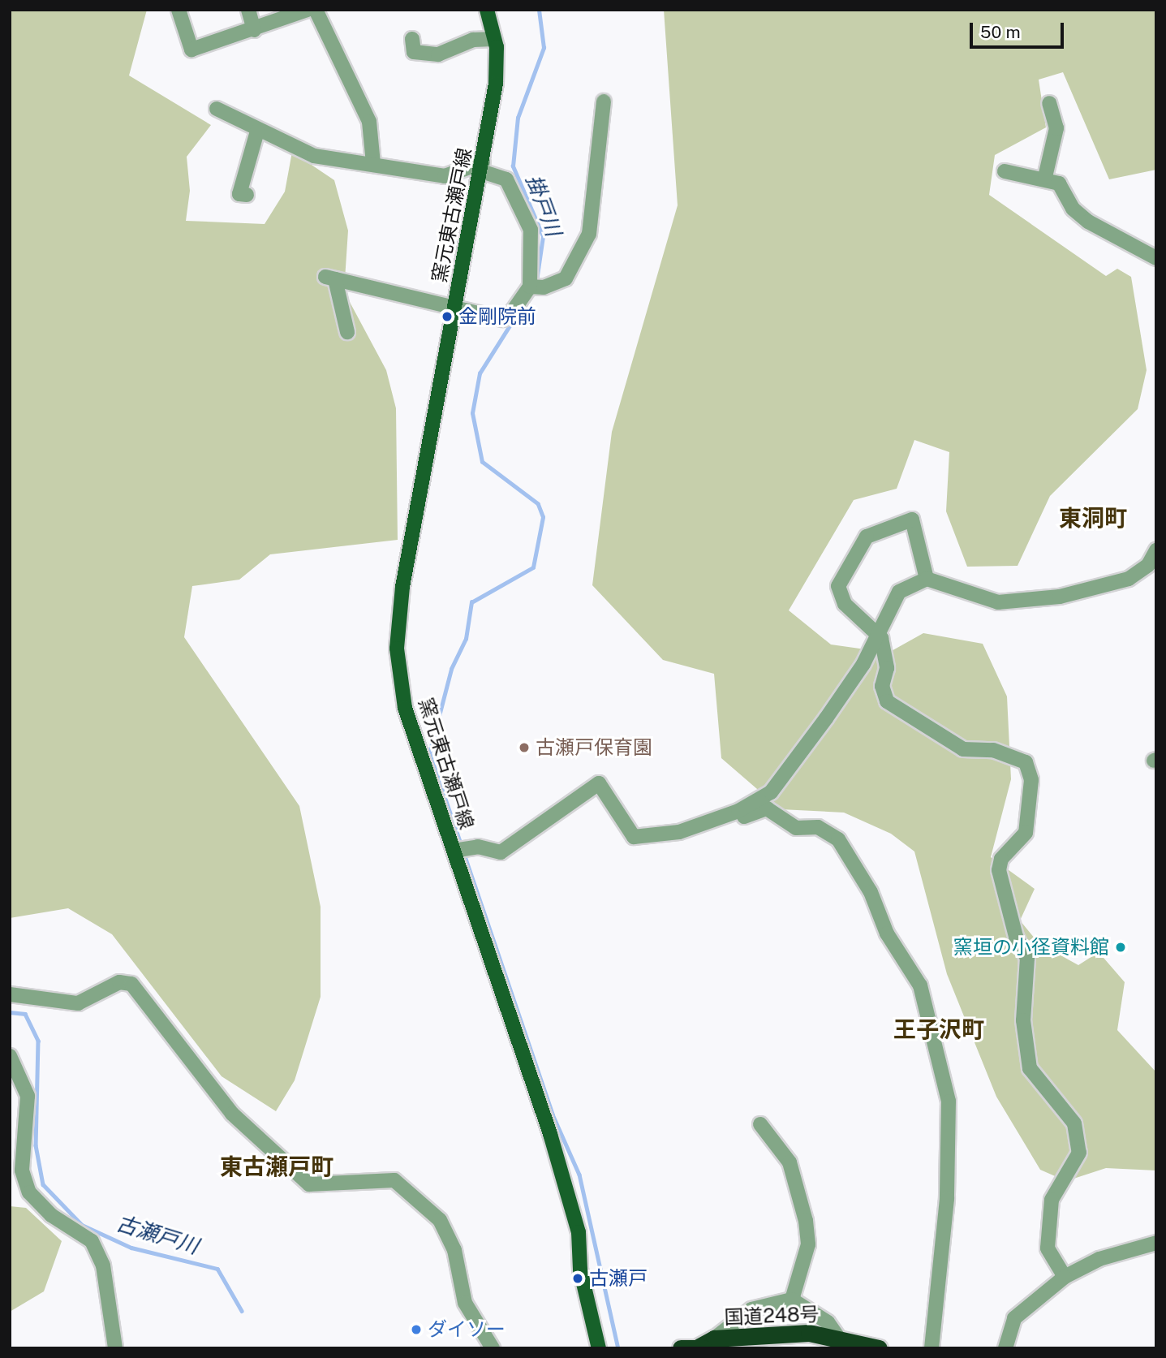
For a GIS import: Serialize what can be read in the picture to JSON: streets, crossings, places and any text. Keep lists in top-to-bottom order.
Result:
{
  "streets": {
    "highway": ["国道248号"],
    "main road": ["窯元東古瀬戸線"]
  },
  "districts": ["東洞町", "王子沢町", "東古瀬戸町"],
  "water": ["掛戸川", "古瀬戸川"],
  "places": [
    "金剛院前",
    "古瀬戸保育園",
    "窯垣の小径資料館",
    "古瀬戸",
    "ダイソー"
  ],
  "scale_bar": "50 m"
}
